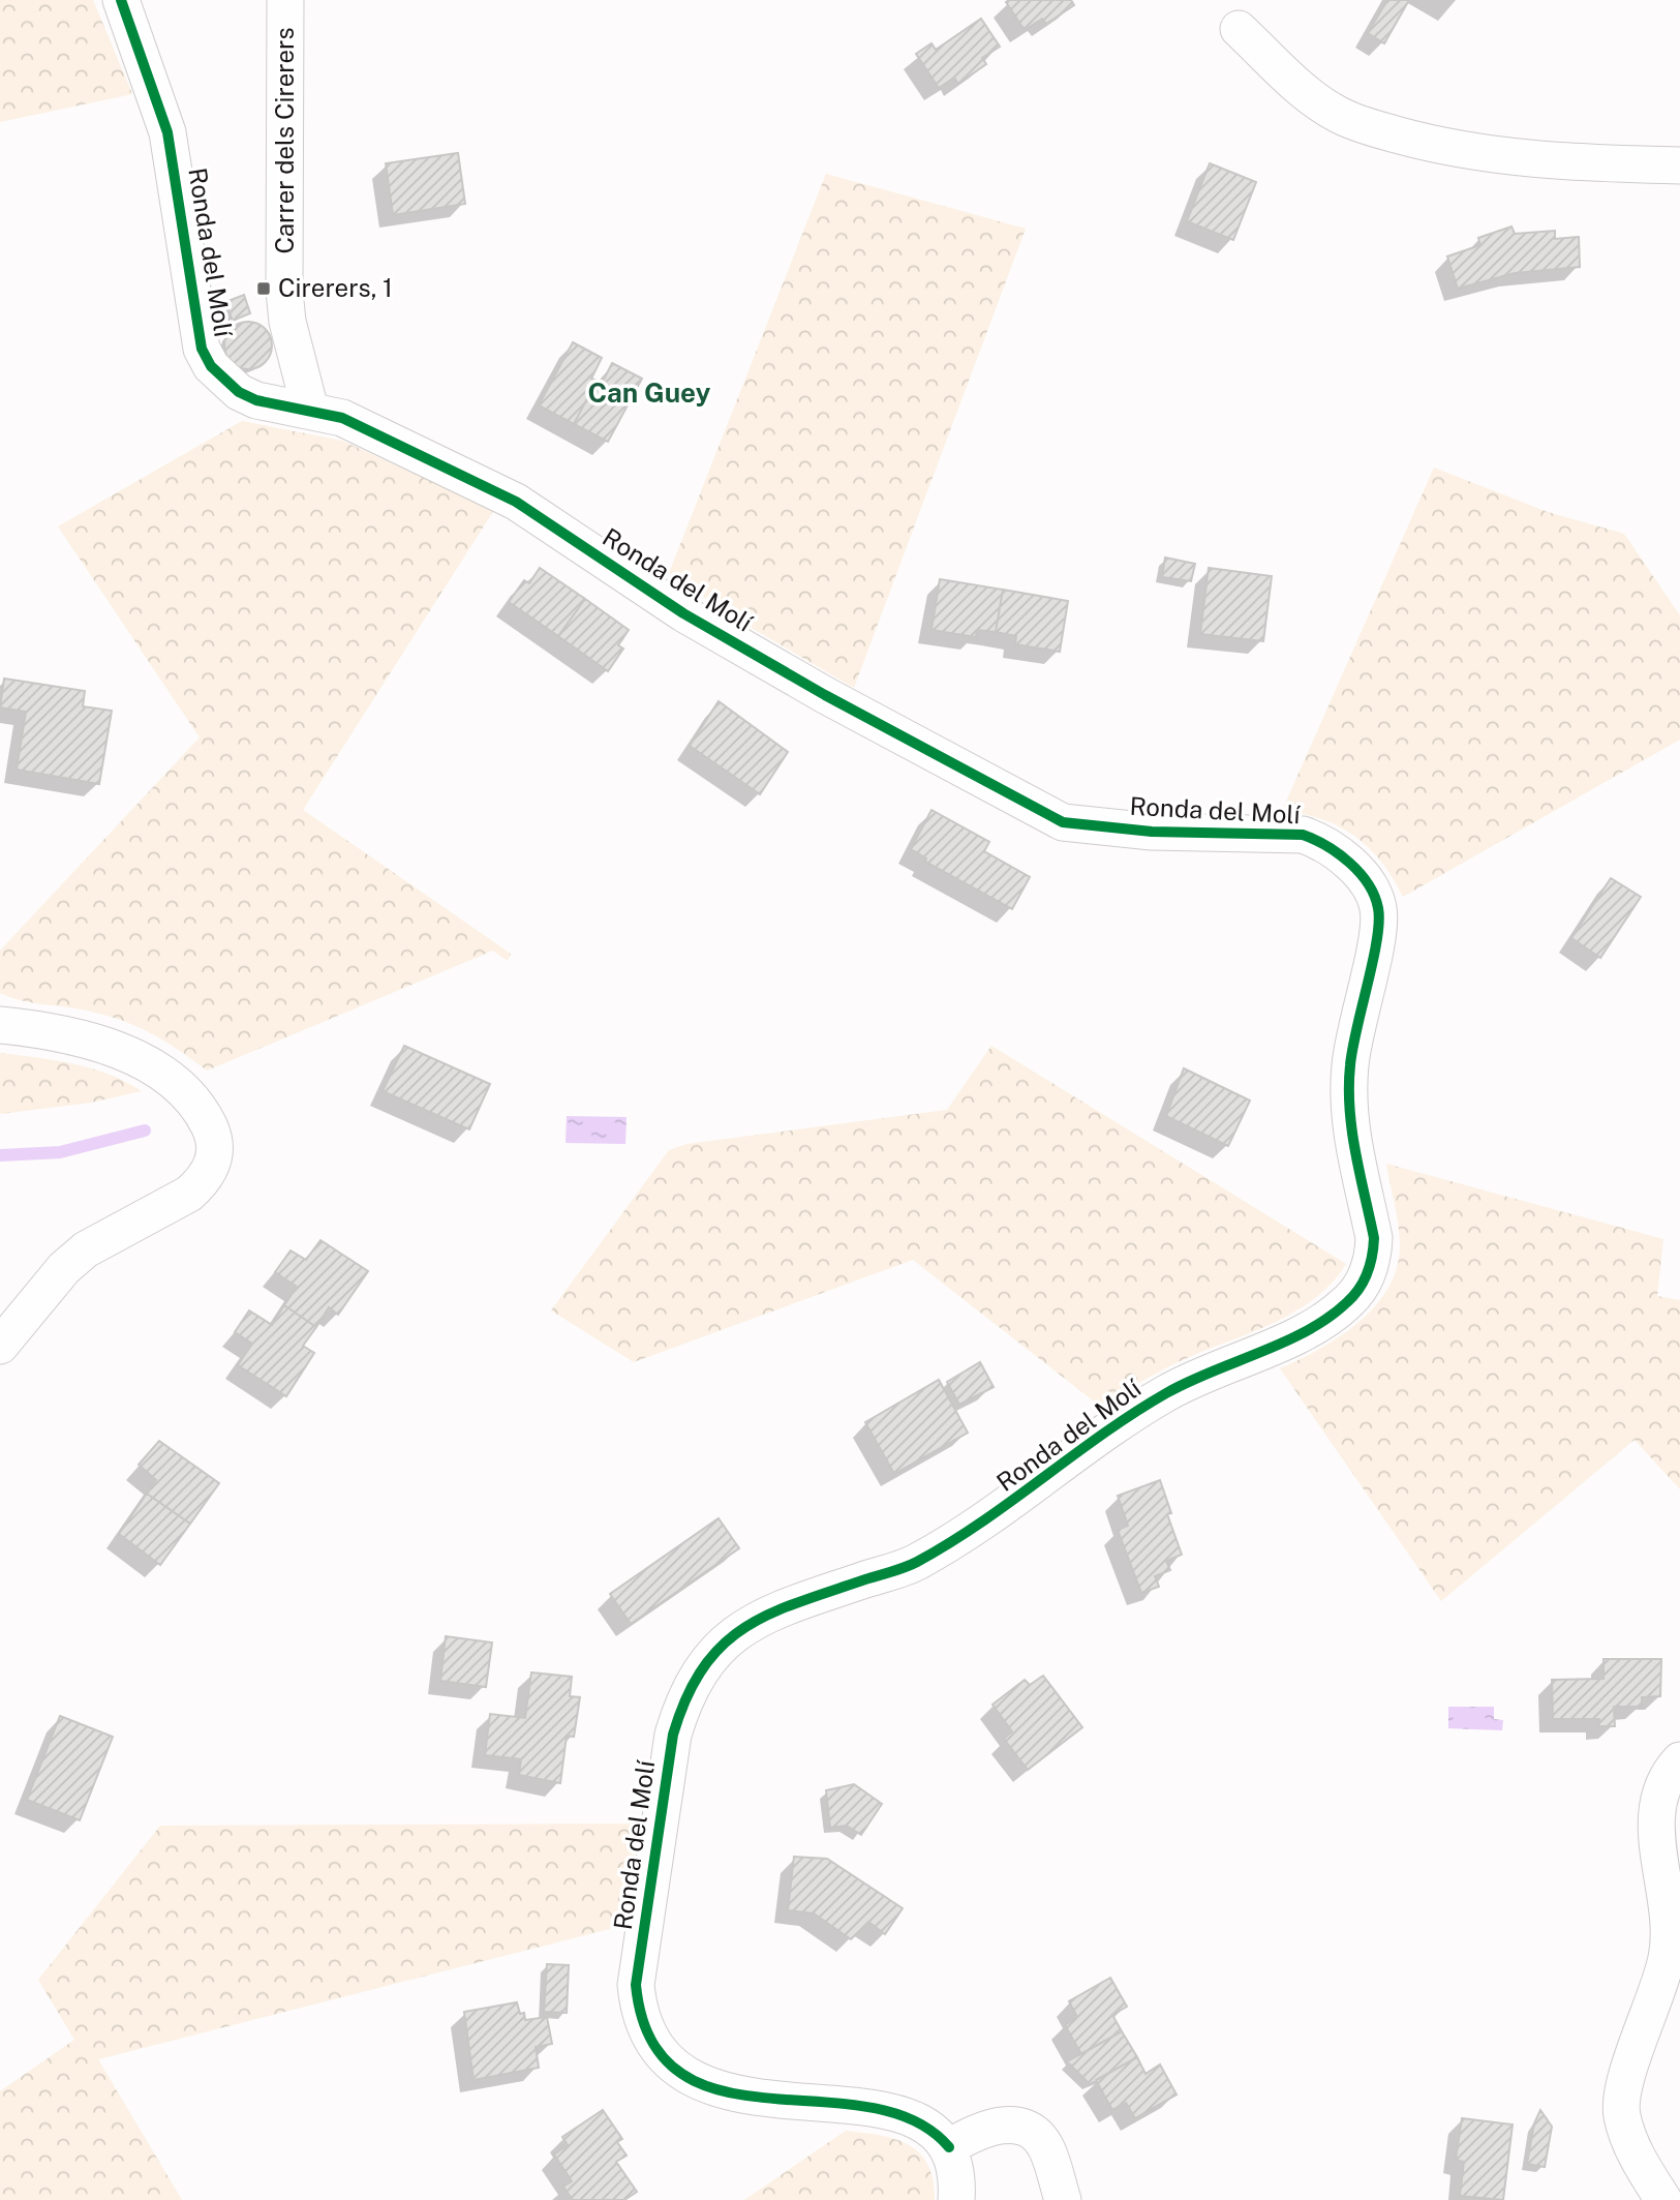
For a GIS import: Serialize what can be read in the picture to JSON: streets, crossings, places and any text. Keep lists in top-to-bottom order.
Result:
{
  "streets": {
    "street": ["Carrer dels Cirerers", "Ronda del Molí"]
  },
  "crossings": [
    ["Carrer dels Cirerers", "Ronda del Molí"]
  ],
  "districts": ["Can Guey"],
  "places": {
    "transit": ["Cirerers, 1"]
  }
}
